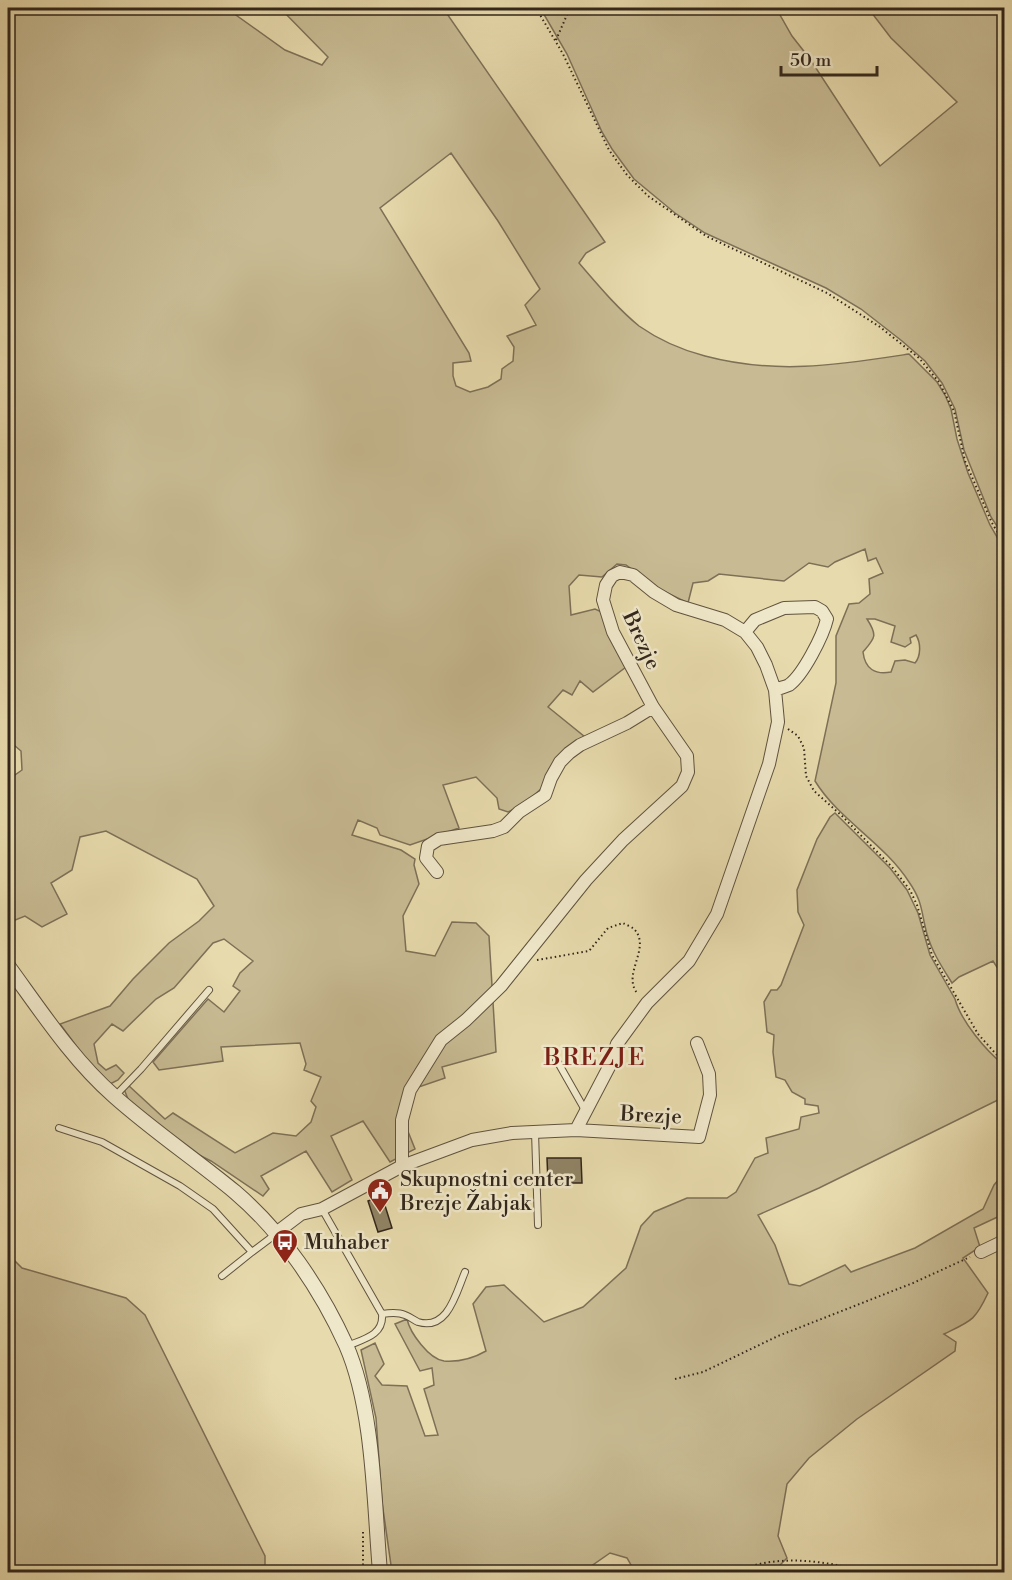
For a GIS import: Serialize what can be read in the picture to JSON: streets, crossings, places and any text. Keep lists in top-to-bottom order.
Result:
{
  "streets": {
    "street": ["Brezje"]
  },
  "districts": ["BREZJE"],
  "places": {
    "public building": ["Skupnostni center Brezje Žabjak"],
    "bus stop": ["Muhaber"]
  },
  "scale_bar": "50 m"
}
